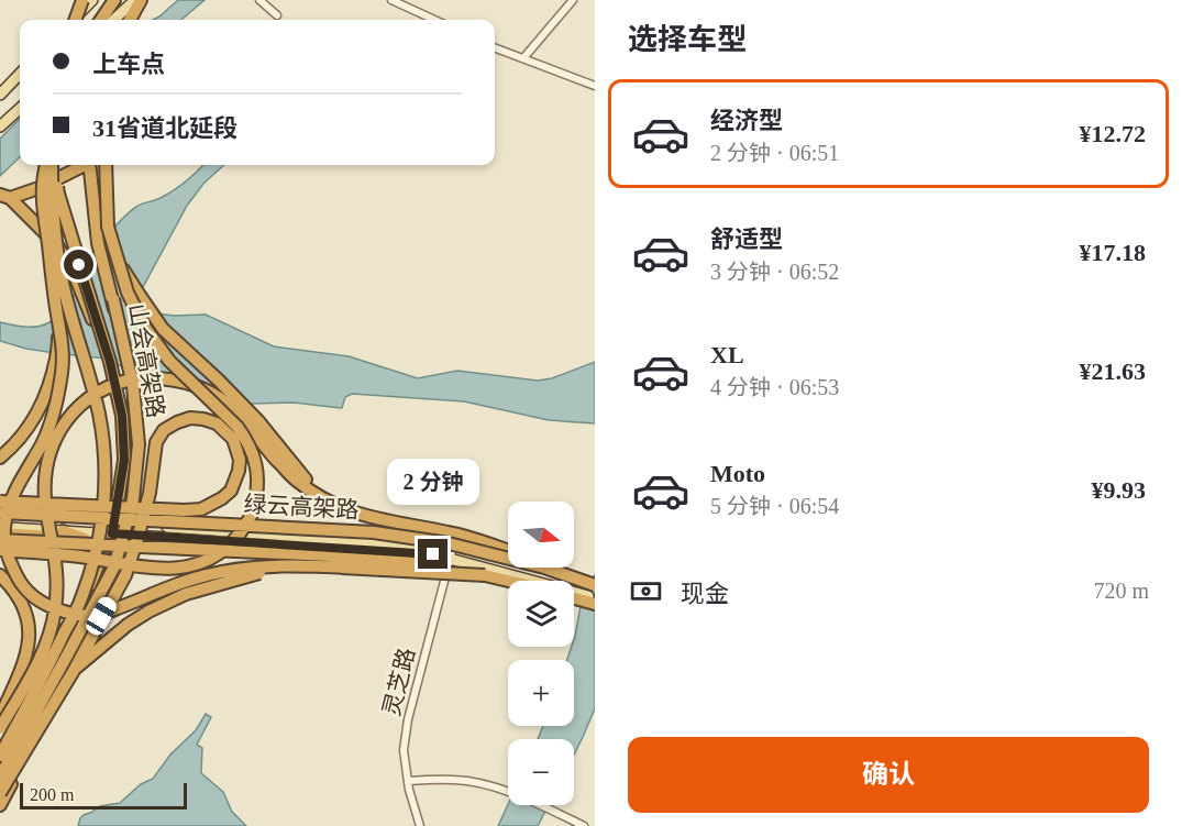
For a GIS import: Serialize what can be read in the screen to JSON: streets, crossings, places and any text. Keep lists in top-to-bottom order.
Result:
{
  "streets": {
    "highway": ["山会高架路", "绿云高架路"],
    "street": ["灵芝路"]
  },
  "scale_bar": "200 m",
  "north": "right",
  "page": {
    "heading": "选择车型",
    "banner": ["上车点", "31省道北延段"],
    "list": [
      {
        "name": "经济型",
        "note": "2 分钟 · 06:51",
        "value": "¥12.72"
      },
      {
        "name": "舒适型",
        "note": "3 分钟 · 06:52",
        "value": "¥17.18"
      },
      {
        "name": "XL",
        "note": "4 分钟 · 06:53",
        "value": "¥21.63"
      },
      {
        "name": "Moto",
        "note": "5 分钟 · 06:54",
        "value": "¥9.93"
      }
    ],
    "bubble": "2 分钟",
    "map_buttons": ["+", "−"],
    "pay": ["现金", "720 m"],
    "buttons": "确认",
    "scale": "200 m"
  }
}
